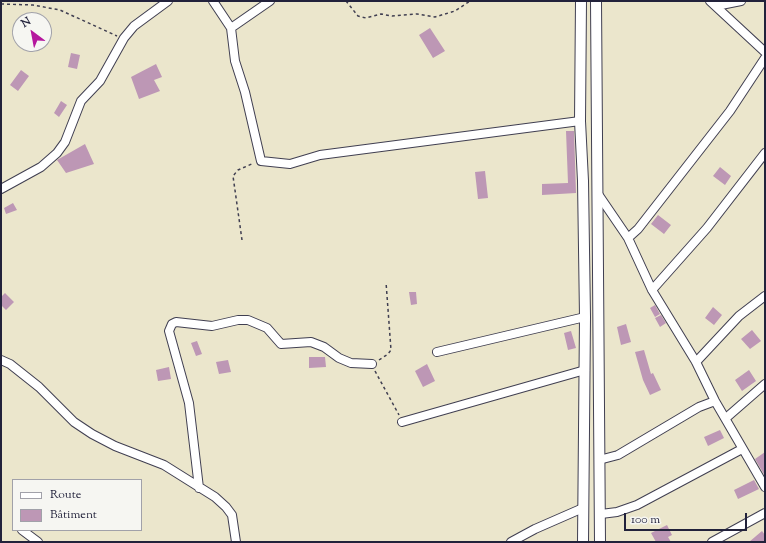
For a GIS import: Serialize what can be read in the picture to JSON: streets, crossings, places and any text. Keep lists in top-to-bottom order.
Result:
{
  "legend": ["Route", "Bâtiment"],
  "scale_bar": "100 m",
  "north": "top left"
}
